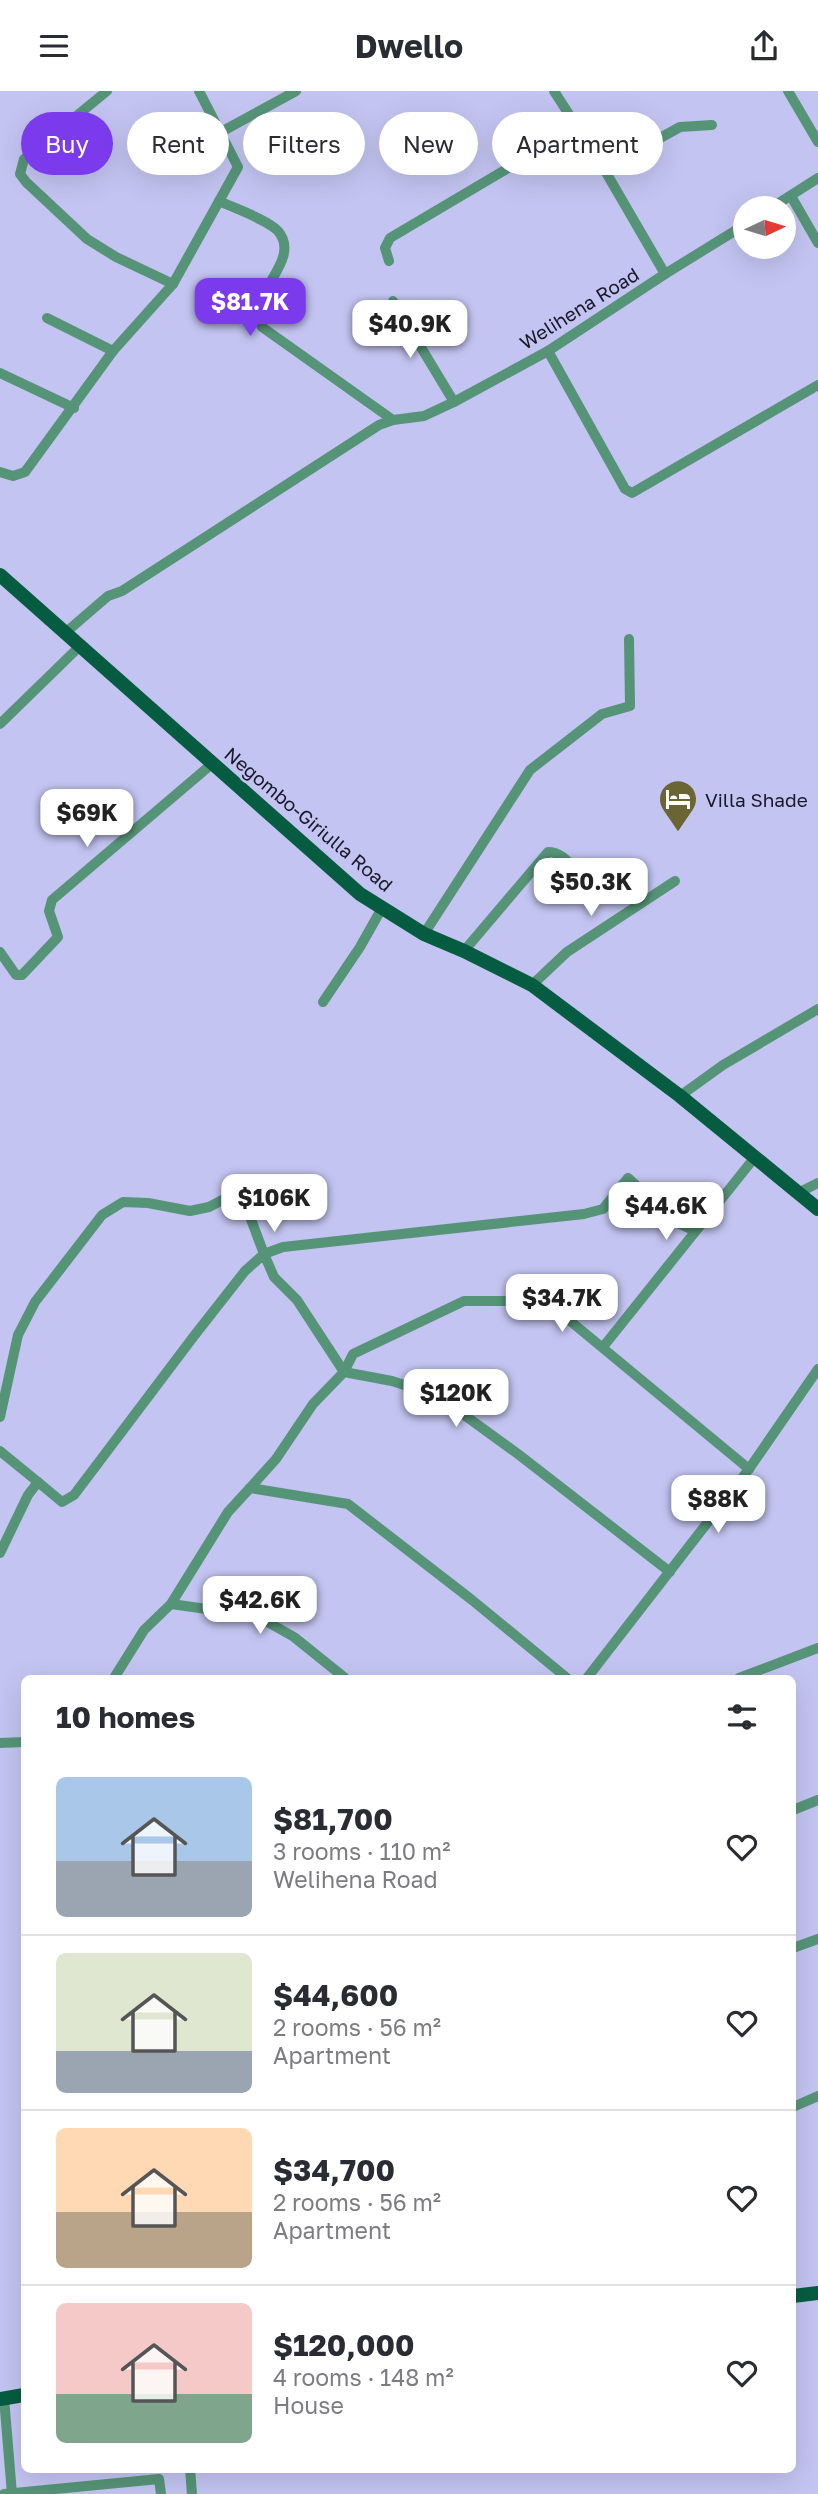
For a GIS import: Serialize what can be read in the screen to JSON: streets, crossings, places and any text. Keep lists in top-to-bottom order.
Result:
{
  "streets": {
    "main road": ["Negombo-Giriulla Road"],
    "street": ["Welihena Road"]
  },
  "crossings": [
    ["Welihena Road", "Negombo-Giriulla Road"]
  ],
  "places": {
    "hotel": ["Villa Shade"]
  },
  "north": "right",
  "page": {
    "header": "Dwello",
    "chip": [
      "Buy",
      "Rent",
      "Filters",
      "New",
      "Apartment"
    ],
    "price": [
      "$81.7K",
      "$40.9K",
      "$69K",
      "$50.3K",
      "$106K",
      "$44.6K",
      "$34.7K",
      "$120K",
      "$88K",
      "$42.6K"
    ],
    "heading": "10 homes",
    "list": [
      {
        "name": "$81,700",
        "note": "3 rooms · 110 m² · Welihena Road"
      },
      {
        "name": "$44,600",
        "note": "2 rooms · 56 m² · Apartment"
      },
      {
        "name": "$34,700",
        "note": "2 rooms · 56 m² · Apartment"
      },
      {
        "name": "$120,000",
        "note": "4 rooms · 148 m² · House"
      }
    ]
  }
}
